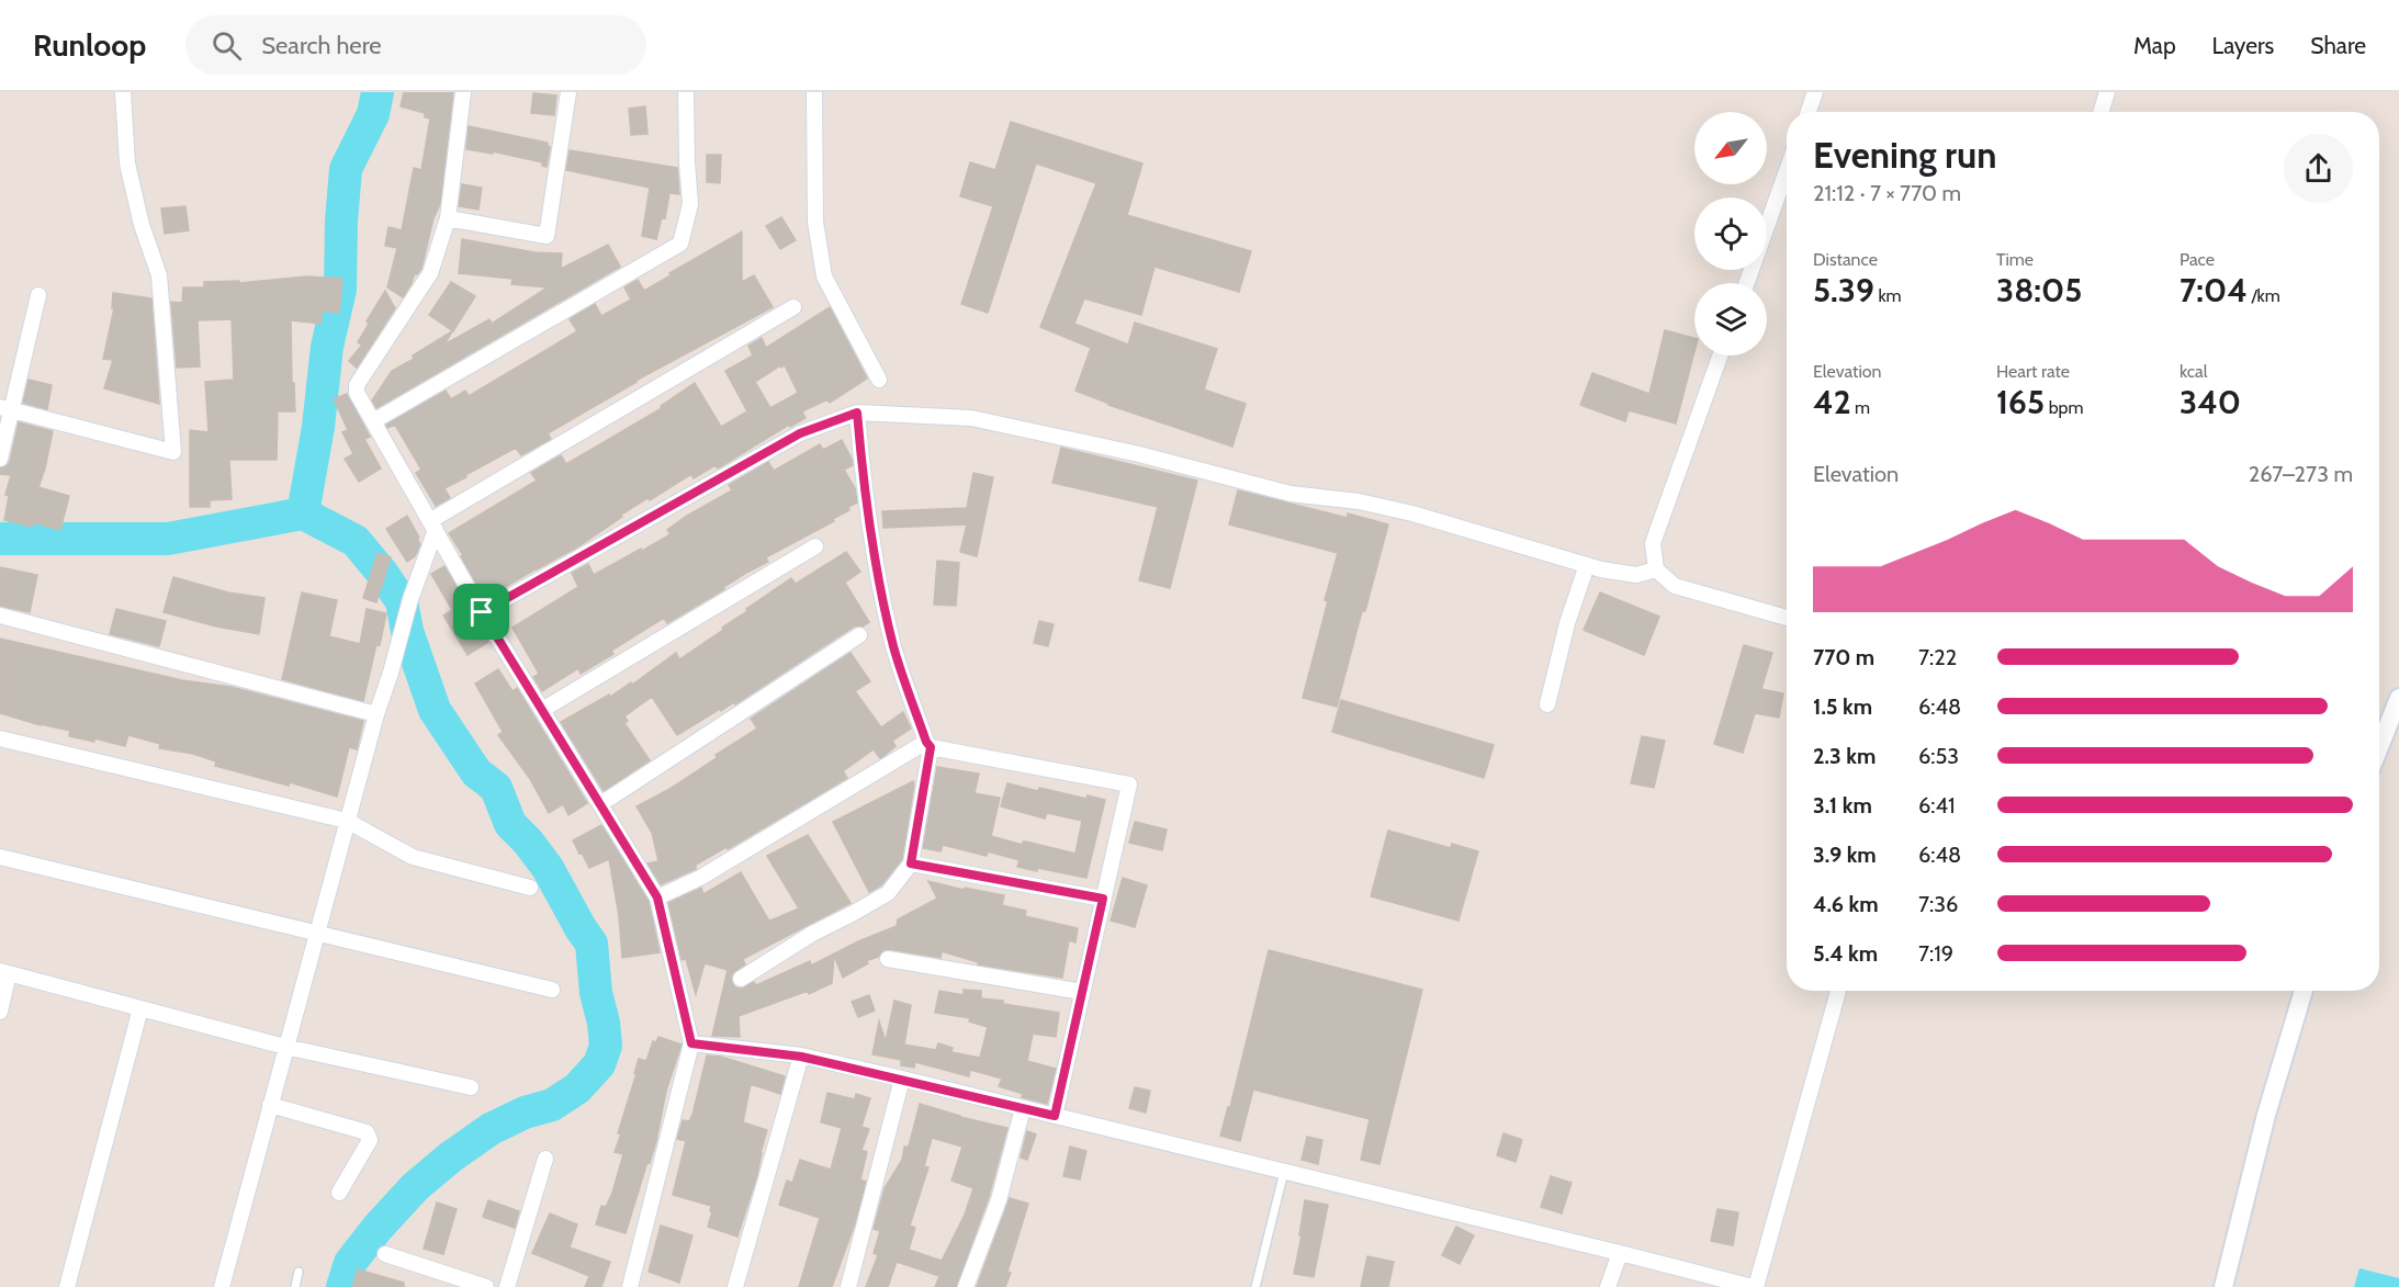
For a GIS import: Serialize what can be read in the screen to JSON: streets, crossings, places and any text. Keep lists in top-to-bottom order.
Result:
{
  "north": "bottom left",
  "page": {
    "header": "Runloop",
    "search": "Search here",
    "nav": ["Map", "Layers", "Share"],
    "heading": ["Evening run", "21:12 · 7 × 770 m"],
    "stats": [
      ["Distance", "5.39 km"],
      ["Time", "38:05"],
      ["Pace", "7:04 /km"],
      ["Elevation", "42 m"],
      ["Heart rate", "165 bpm"],
      ["kcal", "340"]
    ],
    "chart": ["Elevation", "267–273 m"],
    "list": [
      {
        "name": "770 m",
        "note": "7:22"
      },
      {
        "name": "1.5 km",
        "note": "6:48"
      },
      {
        "name": "2.3 km",
        "note": "6:53"
      },
      {
        "name": "3.1 km",
        "note": "6:41"
      },
      {
        "name": "3.9 km",
        "note": "6:48"
      },
      {
        "name": "4.6 km",
        "note": "7:36"
      },
      {
        "name": "5.4 km",
        "note": "7:19"
      }
    ]
  }
}
